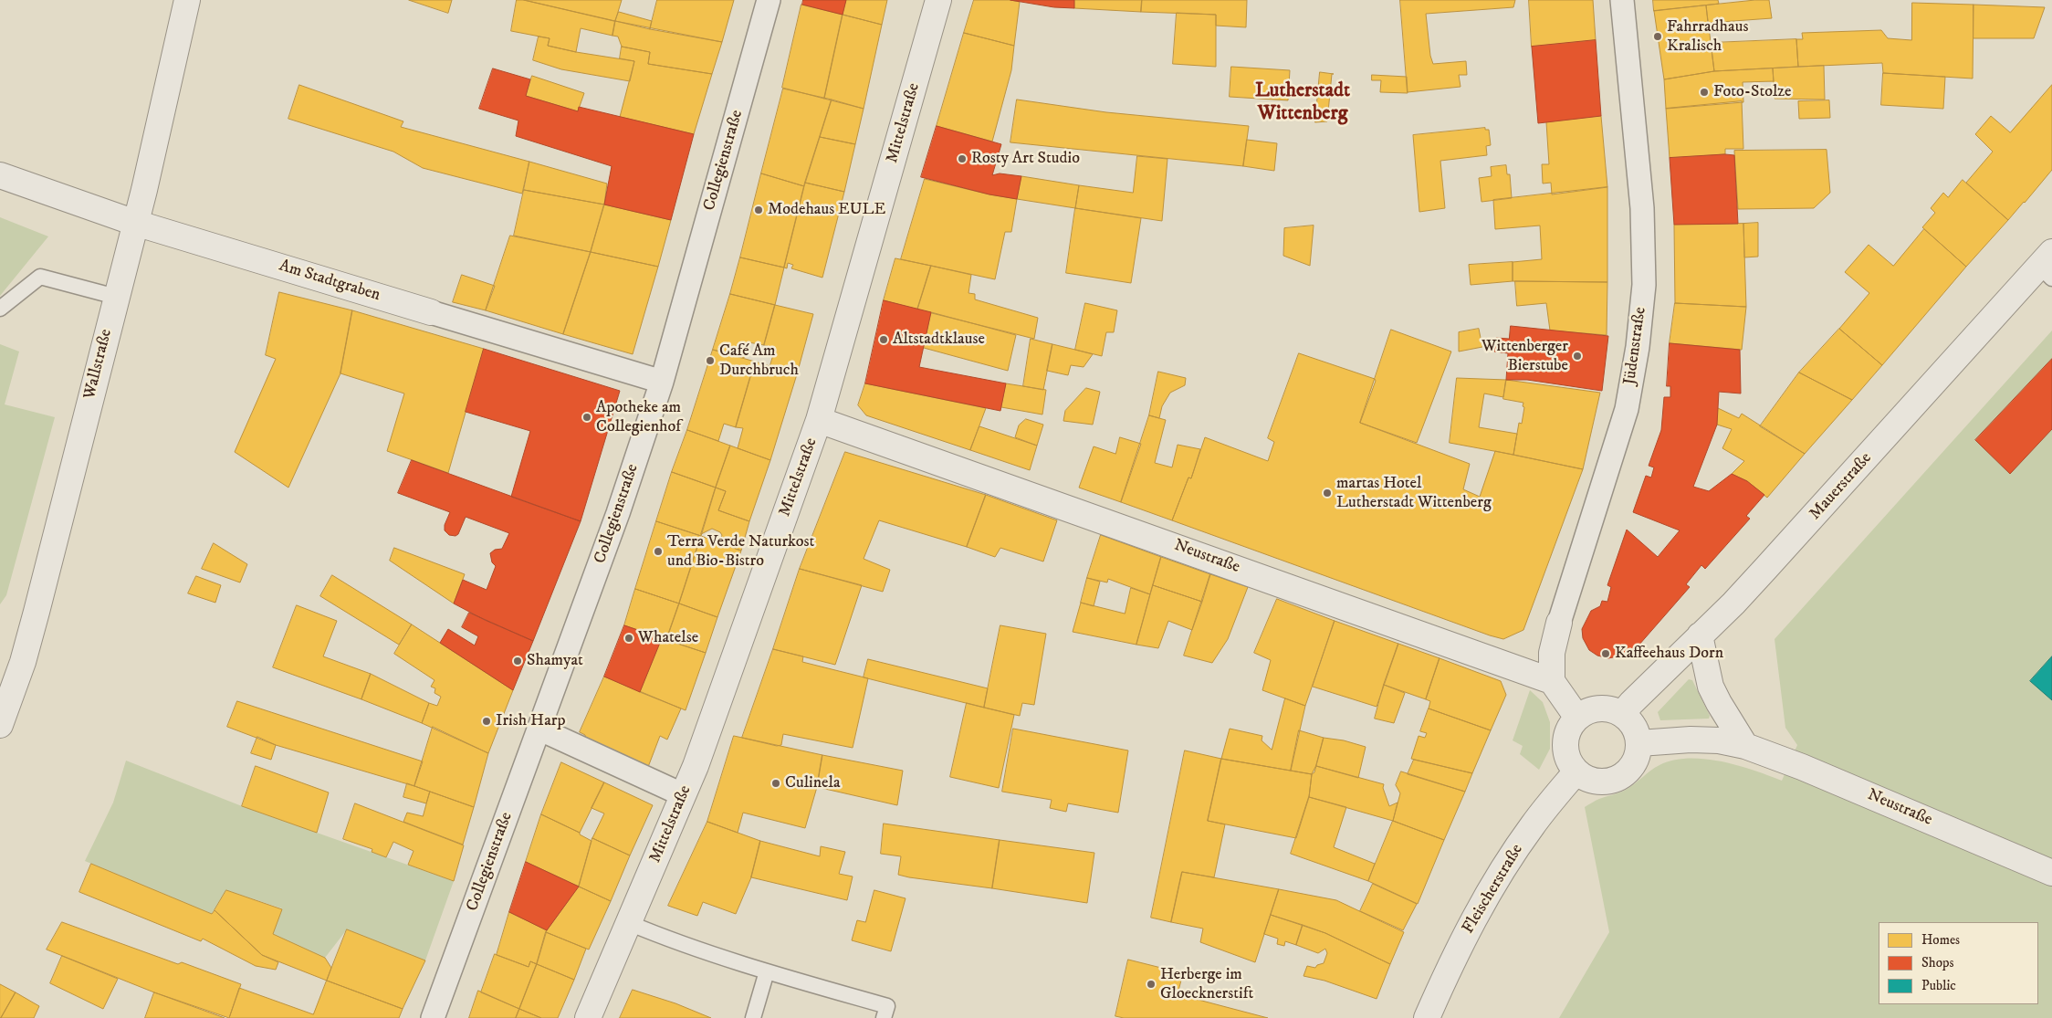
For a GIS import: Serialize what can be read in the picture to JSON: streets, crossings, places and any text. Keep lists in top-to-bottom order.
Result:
{
  "streets": {
    "street": [
      "Mittelstraße",
      "Collegienstraße",
      "Am Stadtgraben",
      "Jüdenstraße",
      "Wallstraße",
      "Mauerstraße",
      "Neustraße",
      "Fleischerstraße"
    ]
  },
  "crossings": [
    ["Mittelstraße", "Neustraße"],
    ["Collegienstraße", "Am Stadtgraben"],
    ["Am Stadtgraben", "Wallstraße"],
    ["Jüdenstraße", "Neustraße"],
    ["Mauerstraße", "Neustraße"],
    ["Mauerstraße", "Fleischerstraße"],
    ["Neustraße", "Fleischerstraße"]
  ],
  "districts": ["Lutherstadt Wittenberg"],
  "places": [
    "Fahrradhaus Kralisch",
    "Foto-Stolze",
    "Rosty Art Studio",
    "Modehaus EULE",
    "Altstadtklause",
    "Wittenberger Bierstube",
    "Café Am Durchbruch",
    "Apotheke am Collegienhof",
    "martas Hotel Lutherstadt Wittenberg",
    "Terra Verde Naturkost und Bio-Bistro",
    "Whatelse",
    "Kaffeehaus Dorn",
    "Shamyat",
    "Irish Harp",
    "Culinela",
    "Herberge im Gloecknerstift"
  ],
  "legend": ["Homes", "Shops", "Public"]
}
